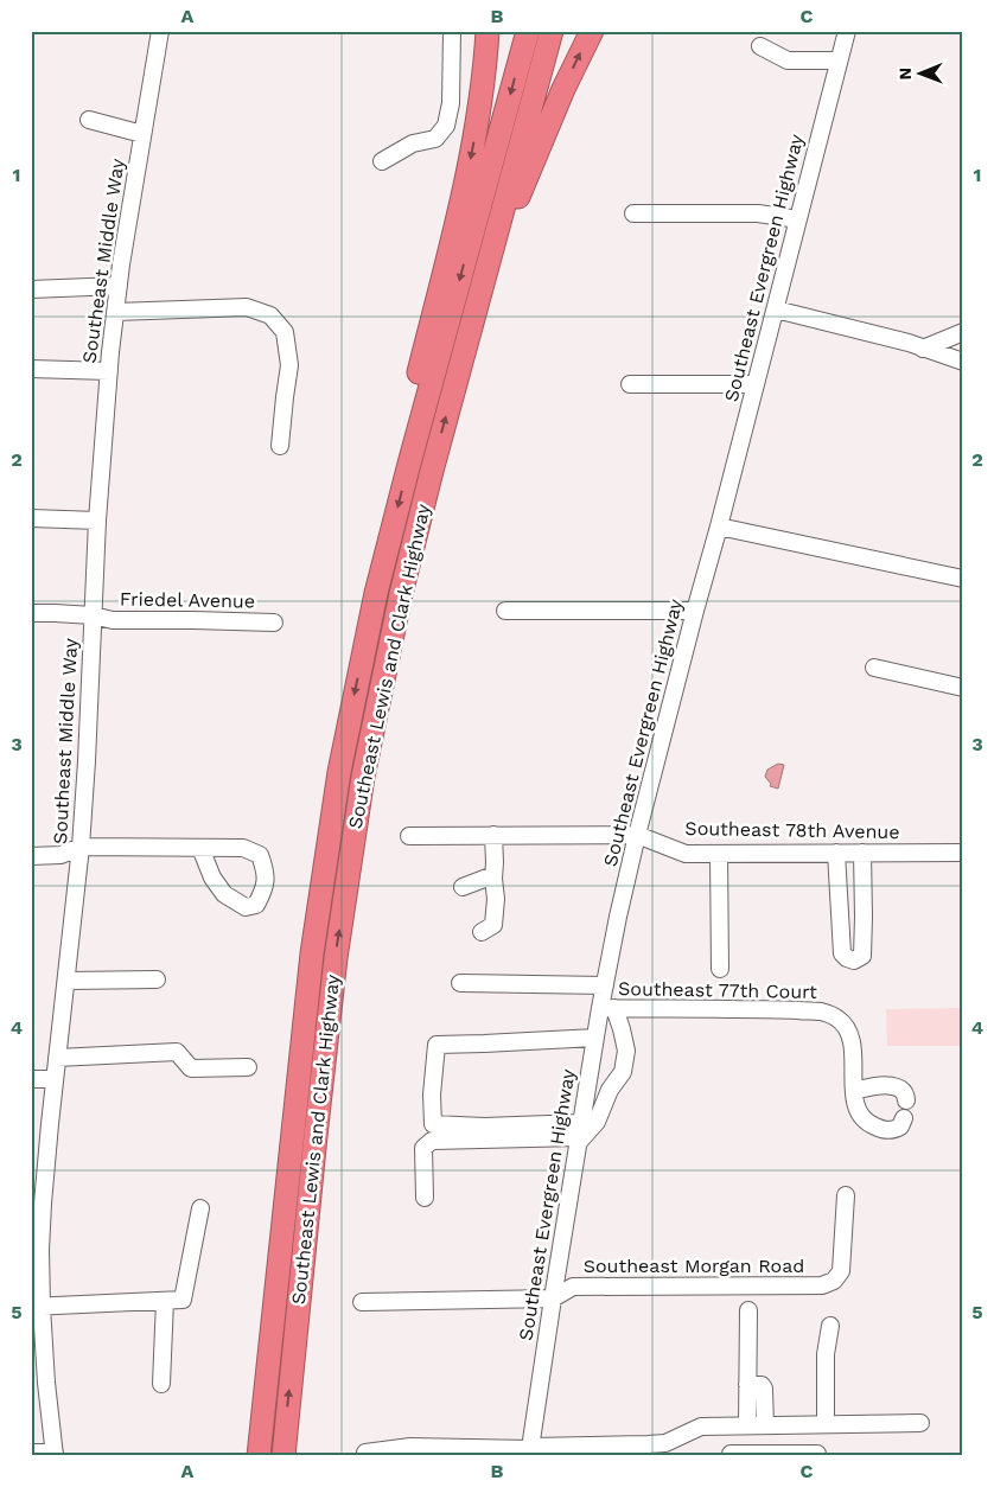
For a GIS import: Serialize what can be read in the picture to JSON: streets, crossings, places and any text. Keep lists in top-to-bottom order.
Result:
{
  "streets": {
    "highway": ["Southeast Lewis and Clark Highway"],
    "street": [
      "Southeast Middle Way",
      "Southeast Evergreen Highway",
      "Friedel Avenue",
      "Southeast 78th Avenue",
      "Southeast 77th Court",
      "Southeast Morgan Road"
    ]
  },
  "crossings": [
    ["Southeast Middle Way", "Friedel Avenue"],
    ["Southeast Evergreen Highway", "Southeast 78th Avenue"],
    ["Southeast Evergreen Highway", "Southeast 77th Court"],
    ["Southeast Evergreen Highway", "Southeast Morgan Road"]
  ],
  "north": "left",
  "grid": {
    "columns": ["A", "B", "C"],
    "rows": [
      "1",
      "2",
      "3",
      "4",
      "5"
    ]
  }
}
